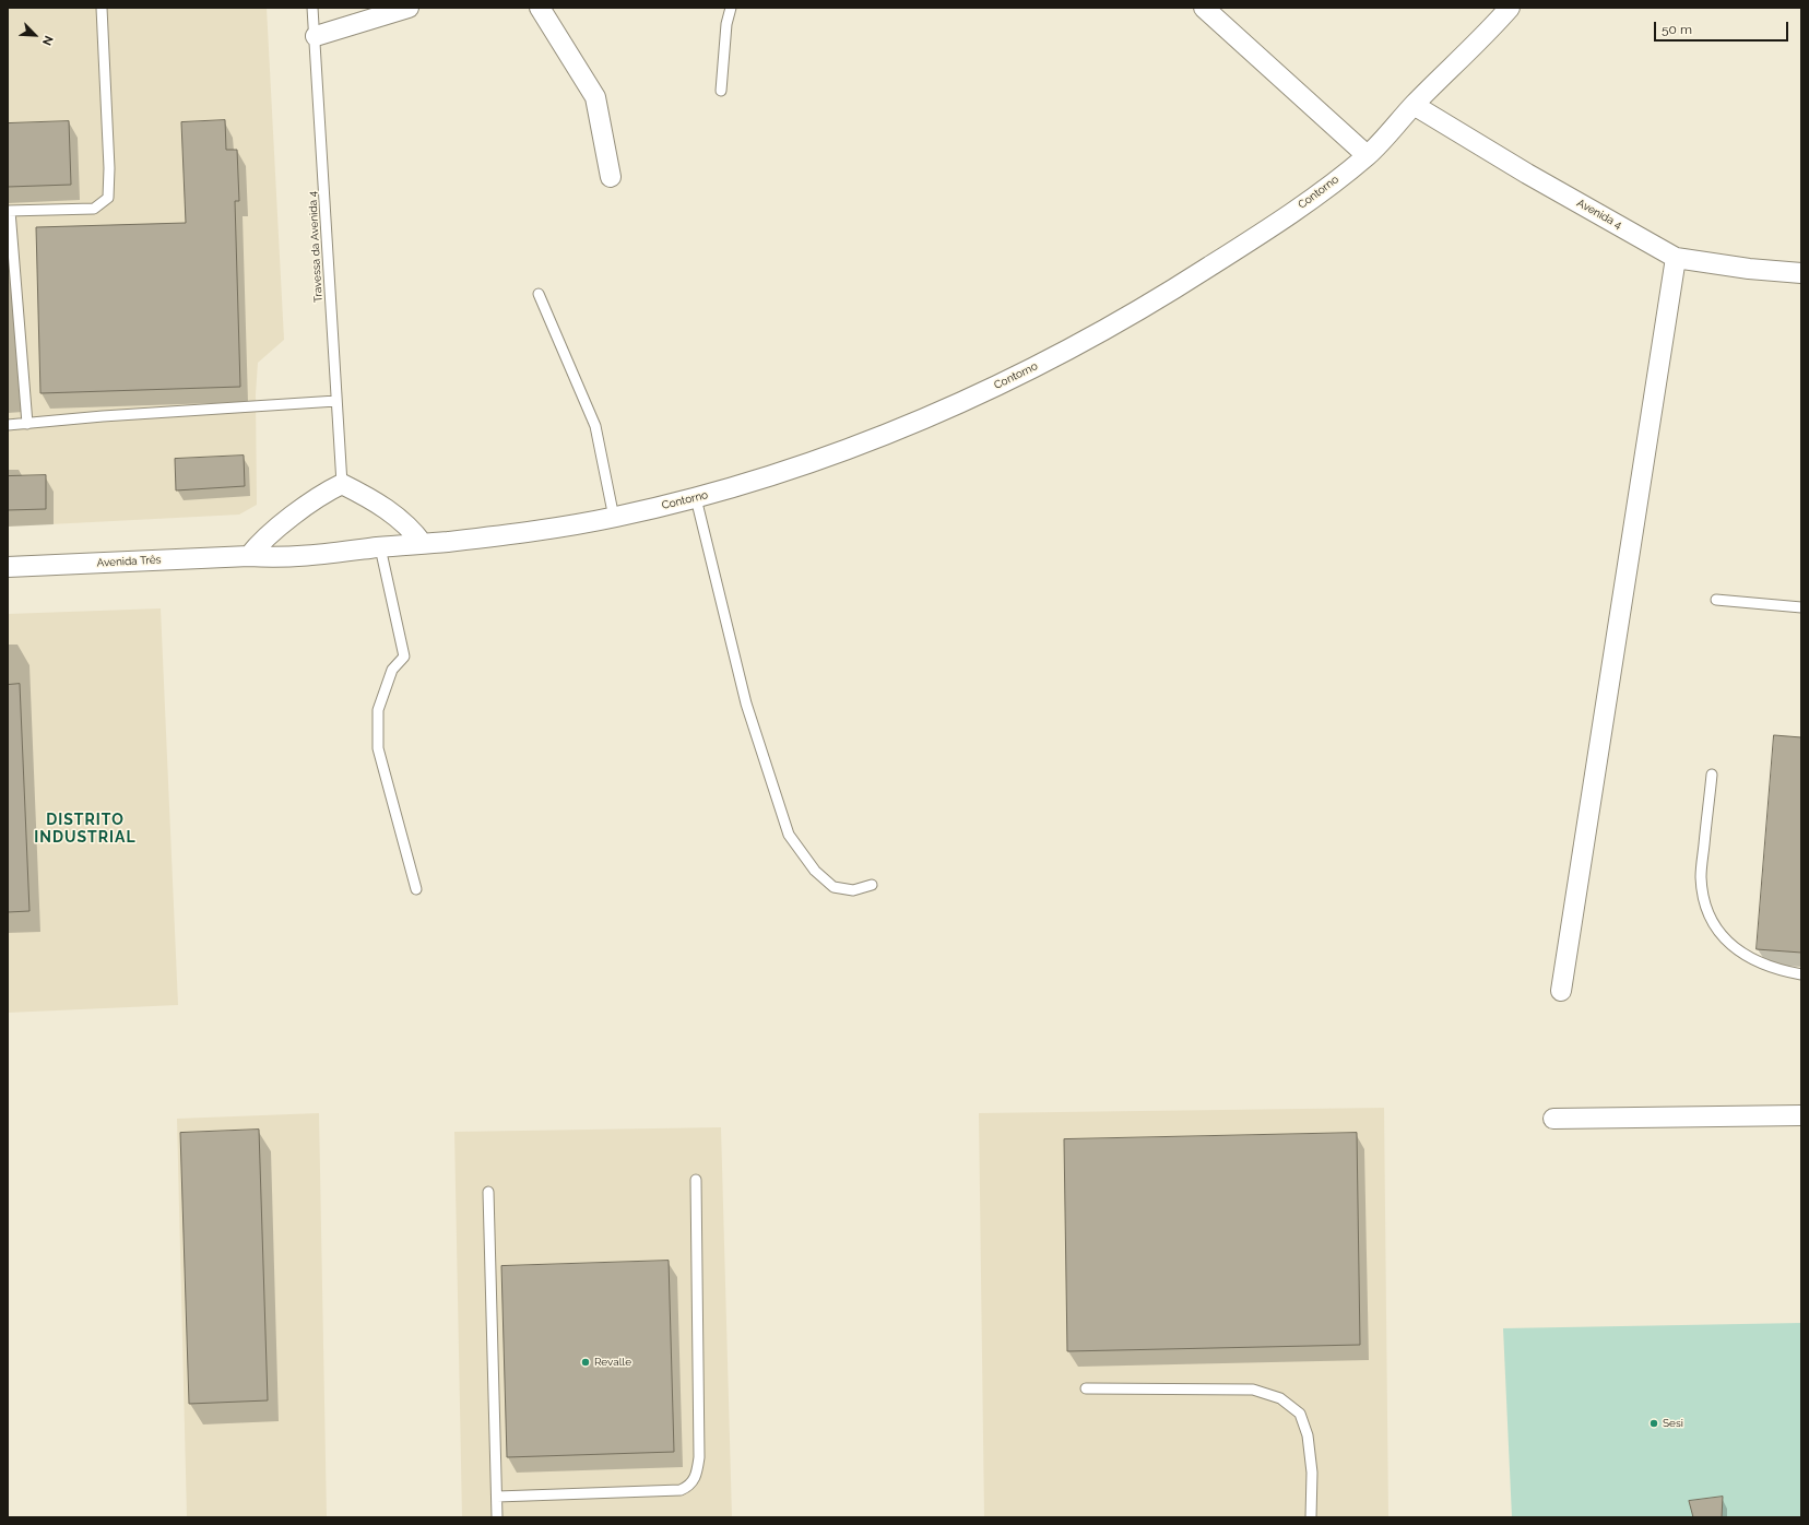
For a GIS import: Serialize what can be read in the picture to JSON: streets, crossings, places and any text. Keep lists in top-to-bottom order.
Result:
{
  "streets": {
    "street": ["Contorno", "Avenida 4", "Avenida Três"],
    "lane": ["Travessa da Avenida 4"]
  },
  "crossings": [
    ["Contorno", "Avenida 4"],
    ["Contorno", "Avenida Três"]
  ],
  "districts": ["DISTRITO INDUSTRIAL"],
  "places": ["Revalle", "Sesi"],
  "scale_bar": "50 m",
  "north": "bottom right"
}
